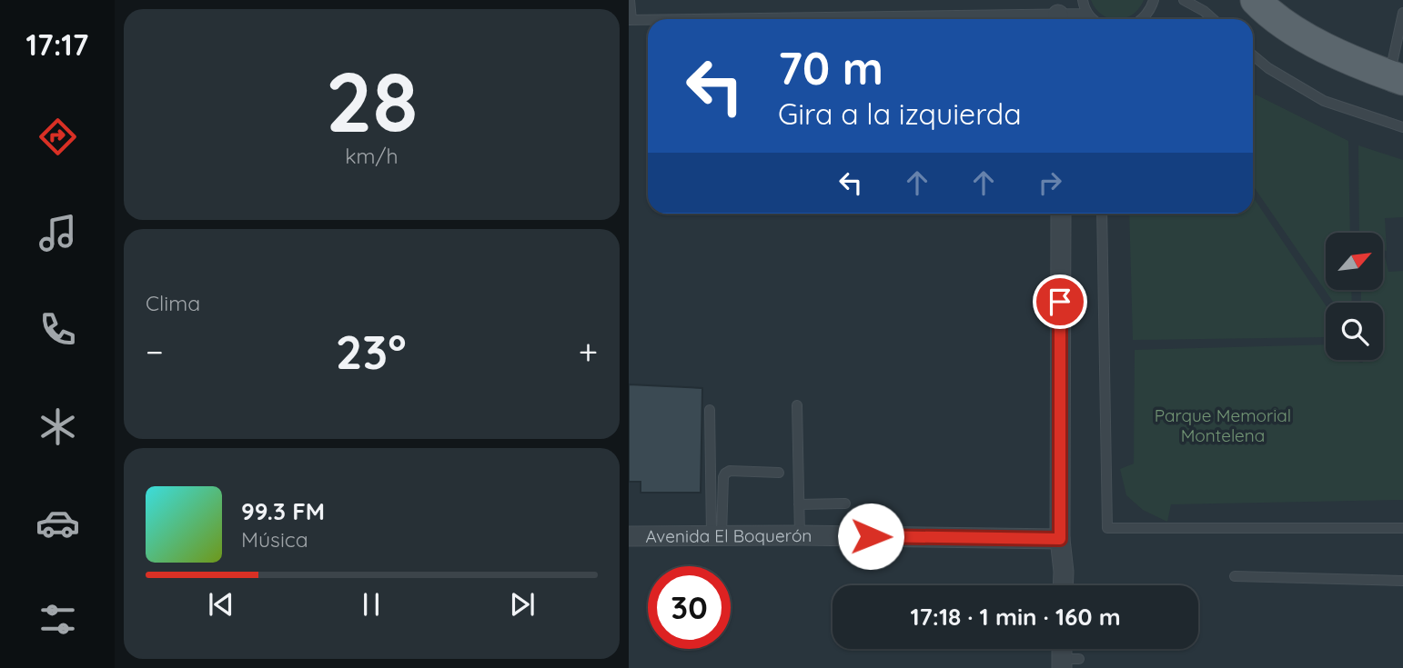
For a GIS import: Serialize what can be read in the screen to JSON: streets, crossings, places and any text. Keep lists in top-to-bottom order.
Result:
{
  "streets": {
    "street": ["Avenida El Boquerón"]
  },
  "parks": ["Parque Memorial Montelena"],
  "north": "top right",
  "page": {
    "tabs": "17:17",
    "tile": [
      ["28", "km/h"],
      "Clima"
    ],
    "turn": ["70 m", "Gira a la izquierda"],
    "heat": ["−", "23°", "+"],
    "song": ["99.3 FM", "Música"],
    "limit": "30",
    "trip": "17:18 · 1 min · 160 m"
  }
}
